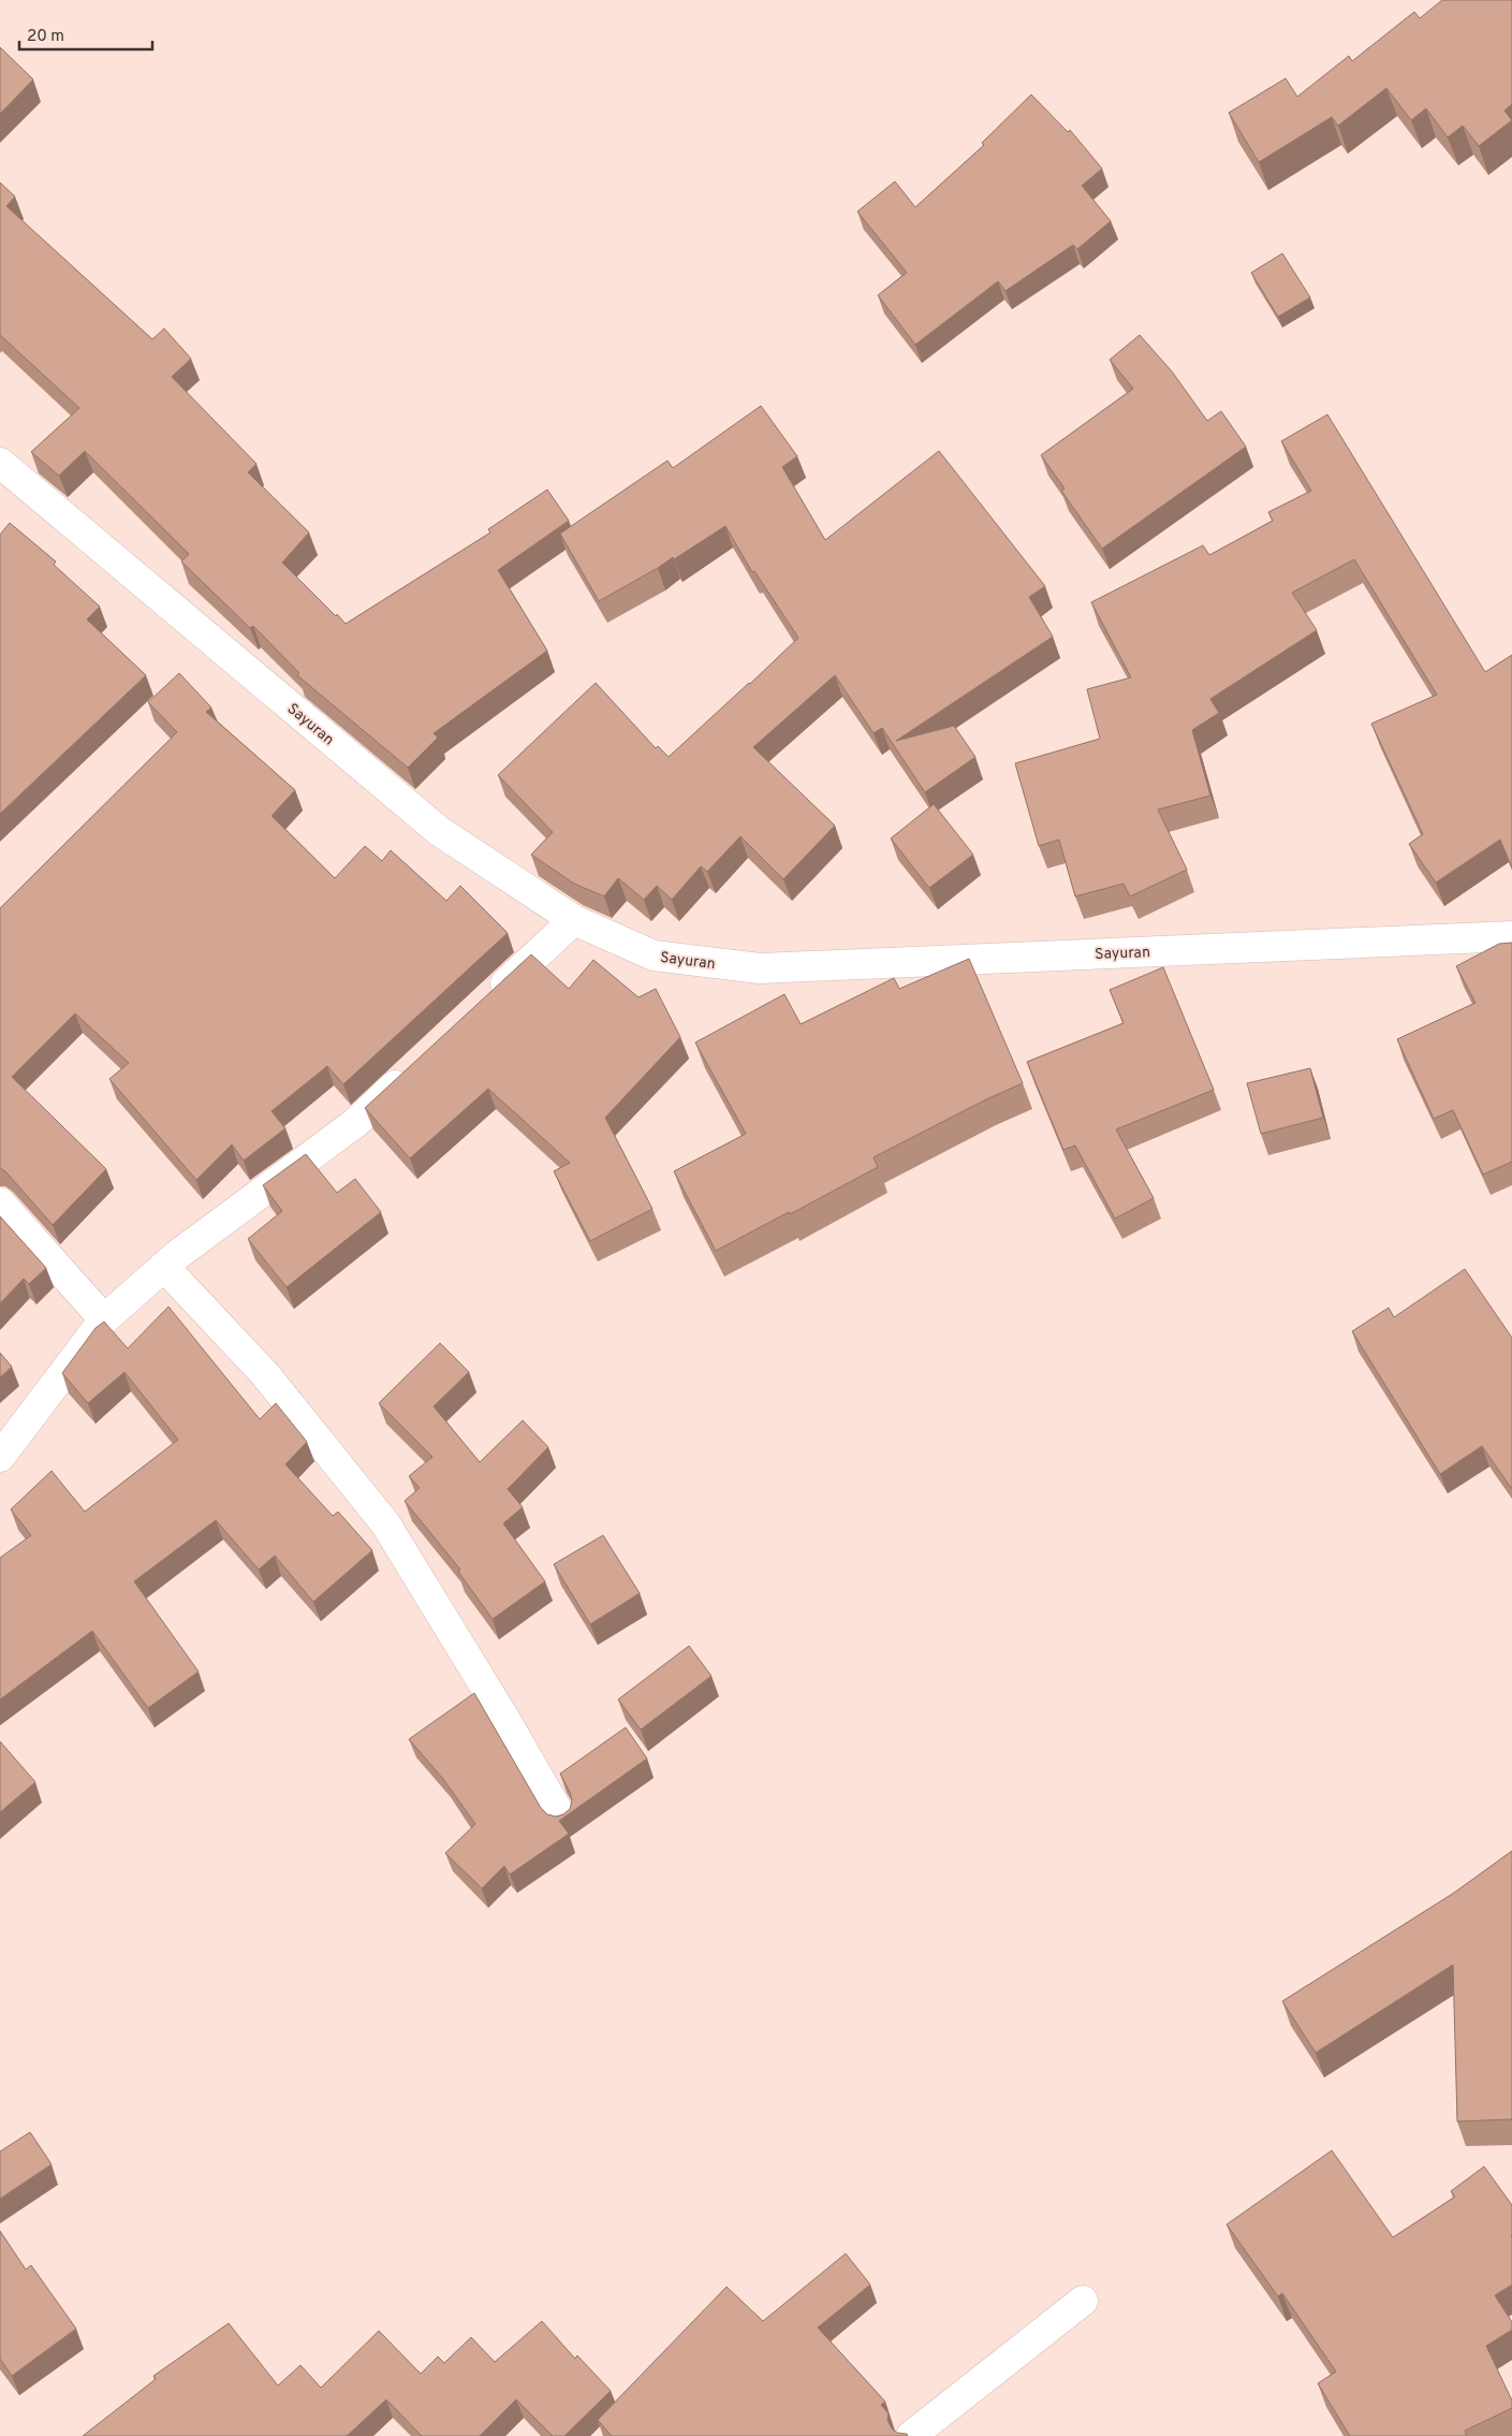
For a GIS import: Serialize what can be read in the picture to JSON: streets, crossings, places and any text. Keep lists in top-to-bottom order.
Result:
{
  "streets": {
    "street": ["Sayuran"]
  },
  "scale_bar": "20 m"
}
